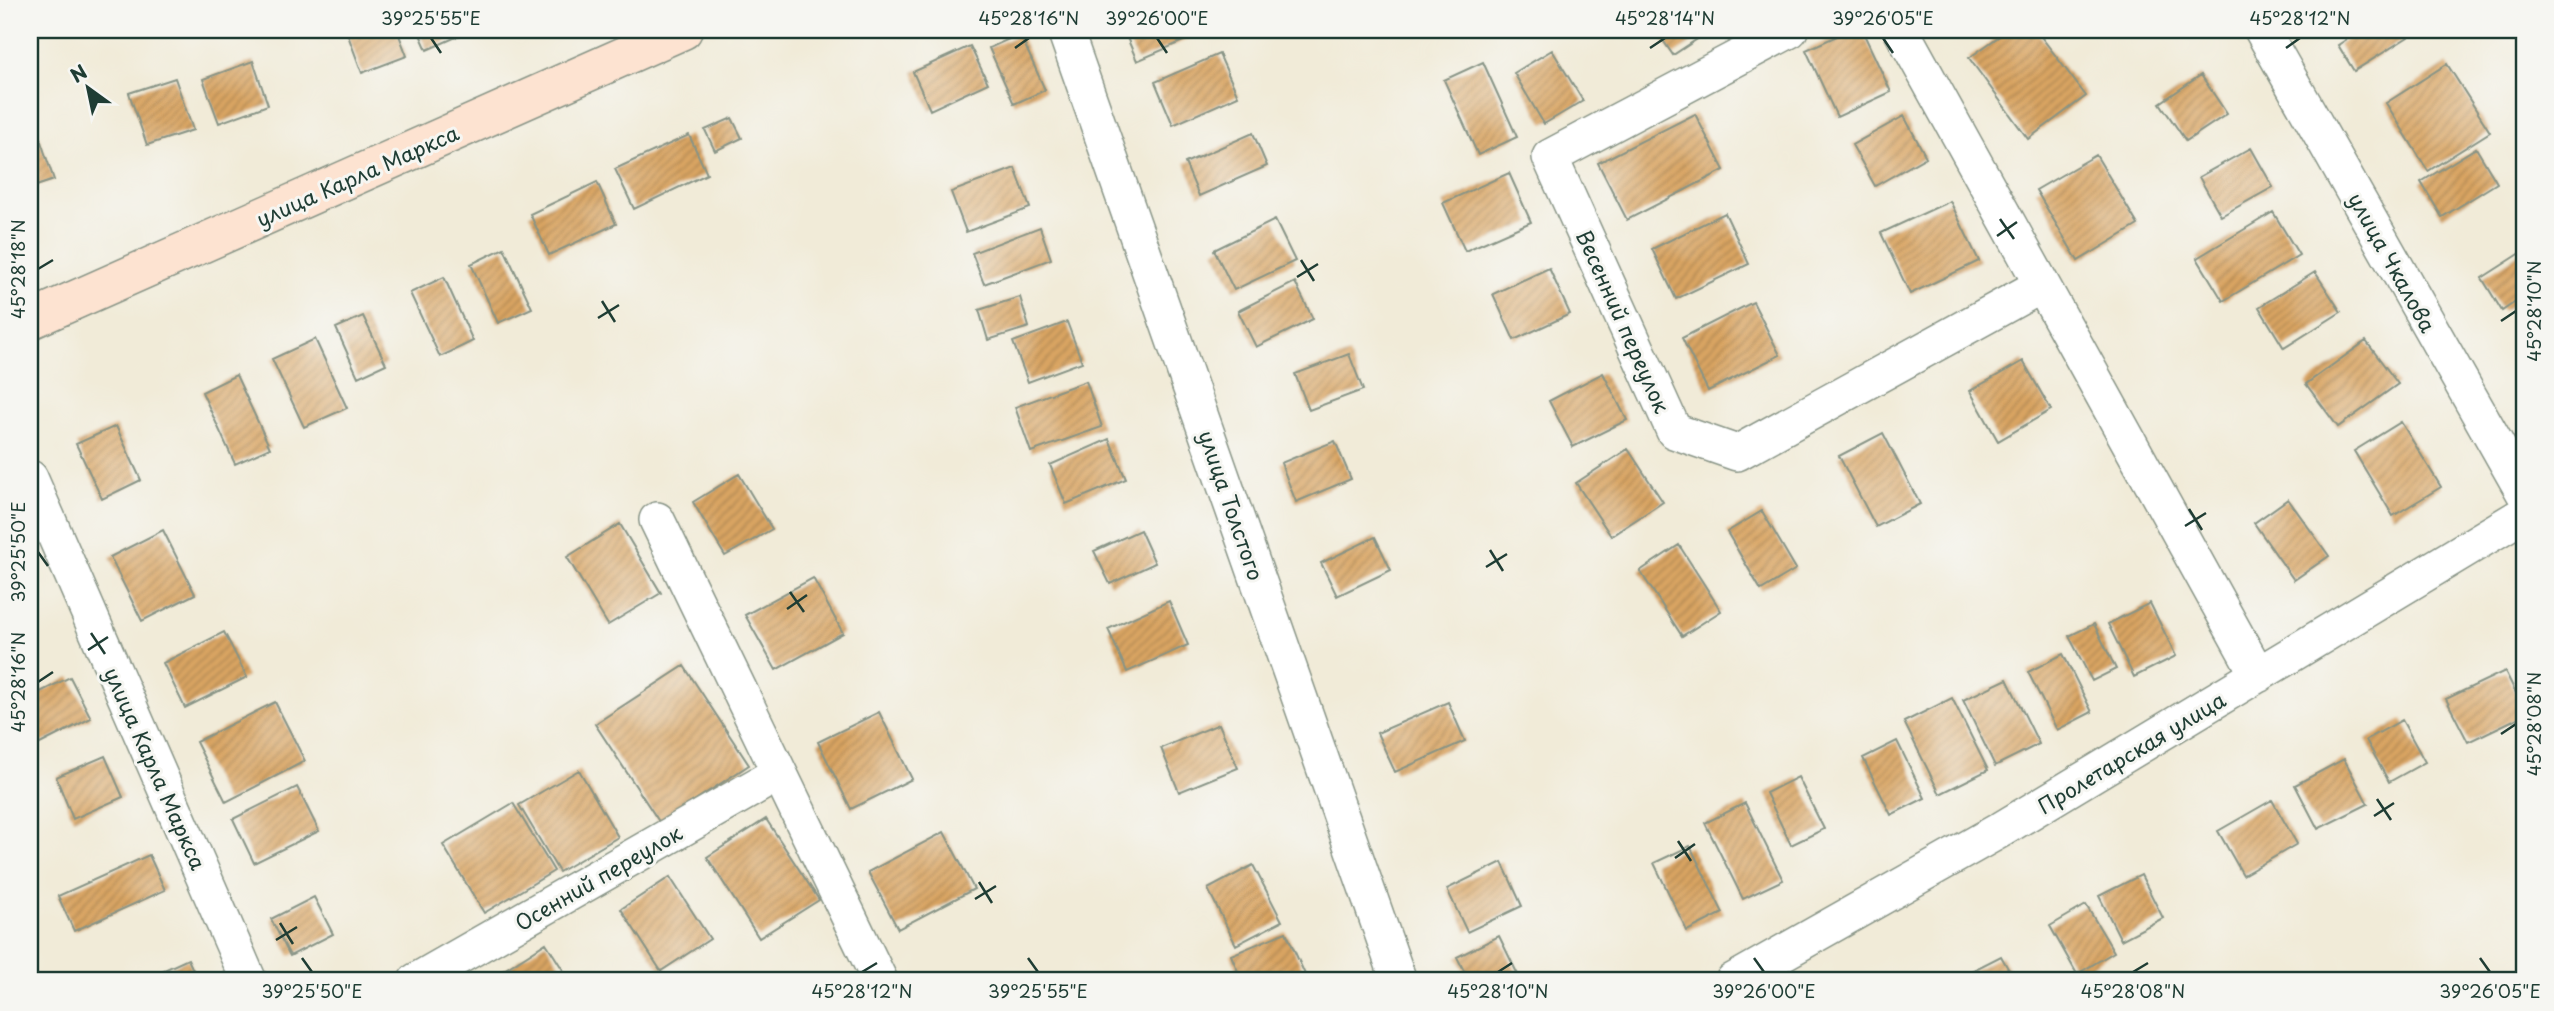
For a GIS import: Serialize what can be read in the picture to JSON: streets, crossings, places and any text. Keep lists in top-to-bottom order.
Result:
{
  "streets": {
    "main road": ["улица Карла Маркса"],
    "street": [
      "улица Чкалова",
      "Весенний переулок",
      "улица Толстого",
      "Пролетарская улица",
      "Осенний переулок"
    ]
  },
  "north": "top left",
  "coordinates": [
    "39°25'55\"E",
    "45°28'16\"N",
    "39°26'00\"E",
    "45°28'14\"N",
    "39°26'05\"E",
    "45°28'12\"N",
    "45°28'18\"N",
    "45°28'10\"N",
    "39°25'50\"E",
    "45°28'08\"N"
  ]
}
